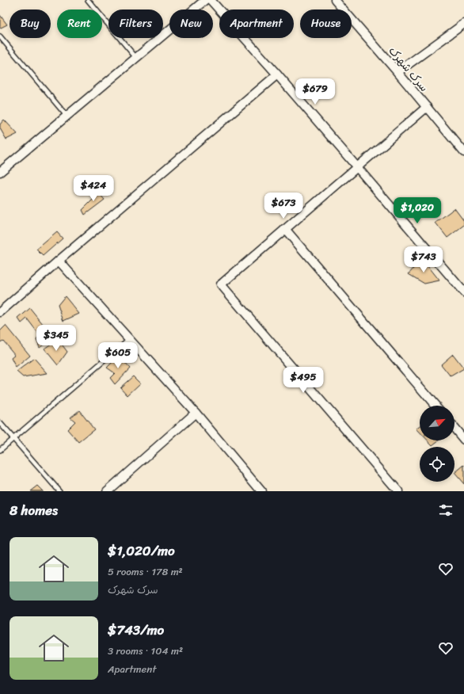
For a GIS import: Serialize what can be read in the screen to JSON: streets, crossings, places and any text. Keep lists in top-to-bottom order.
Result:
{
  "streets": {
    "street": ["سرک شهرک"]
  },
  "north": "top right",
  "page": {
    "chip": [
      "Buy",
      "Rent",
      "Filters",
      "New",
      "Apartment",
      "House"
    ],
    "price": [
      "$679",
      "$424",
      "$673",
      "$1,020",
      "$743",
      "$345",
      "$605",
      "$495"
    ],
    "heading": "8 homes",
    "list": [
      {
        "name": "$1,020/mo",
        "note": "5 rooms · 178 m² · سرک شهرک"
      },
      {
        "name": "$743/mo",
        "note": "3 rooms · 104 m² · Apartment"
      }
    ]
  }
}
